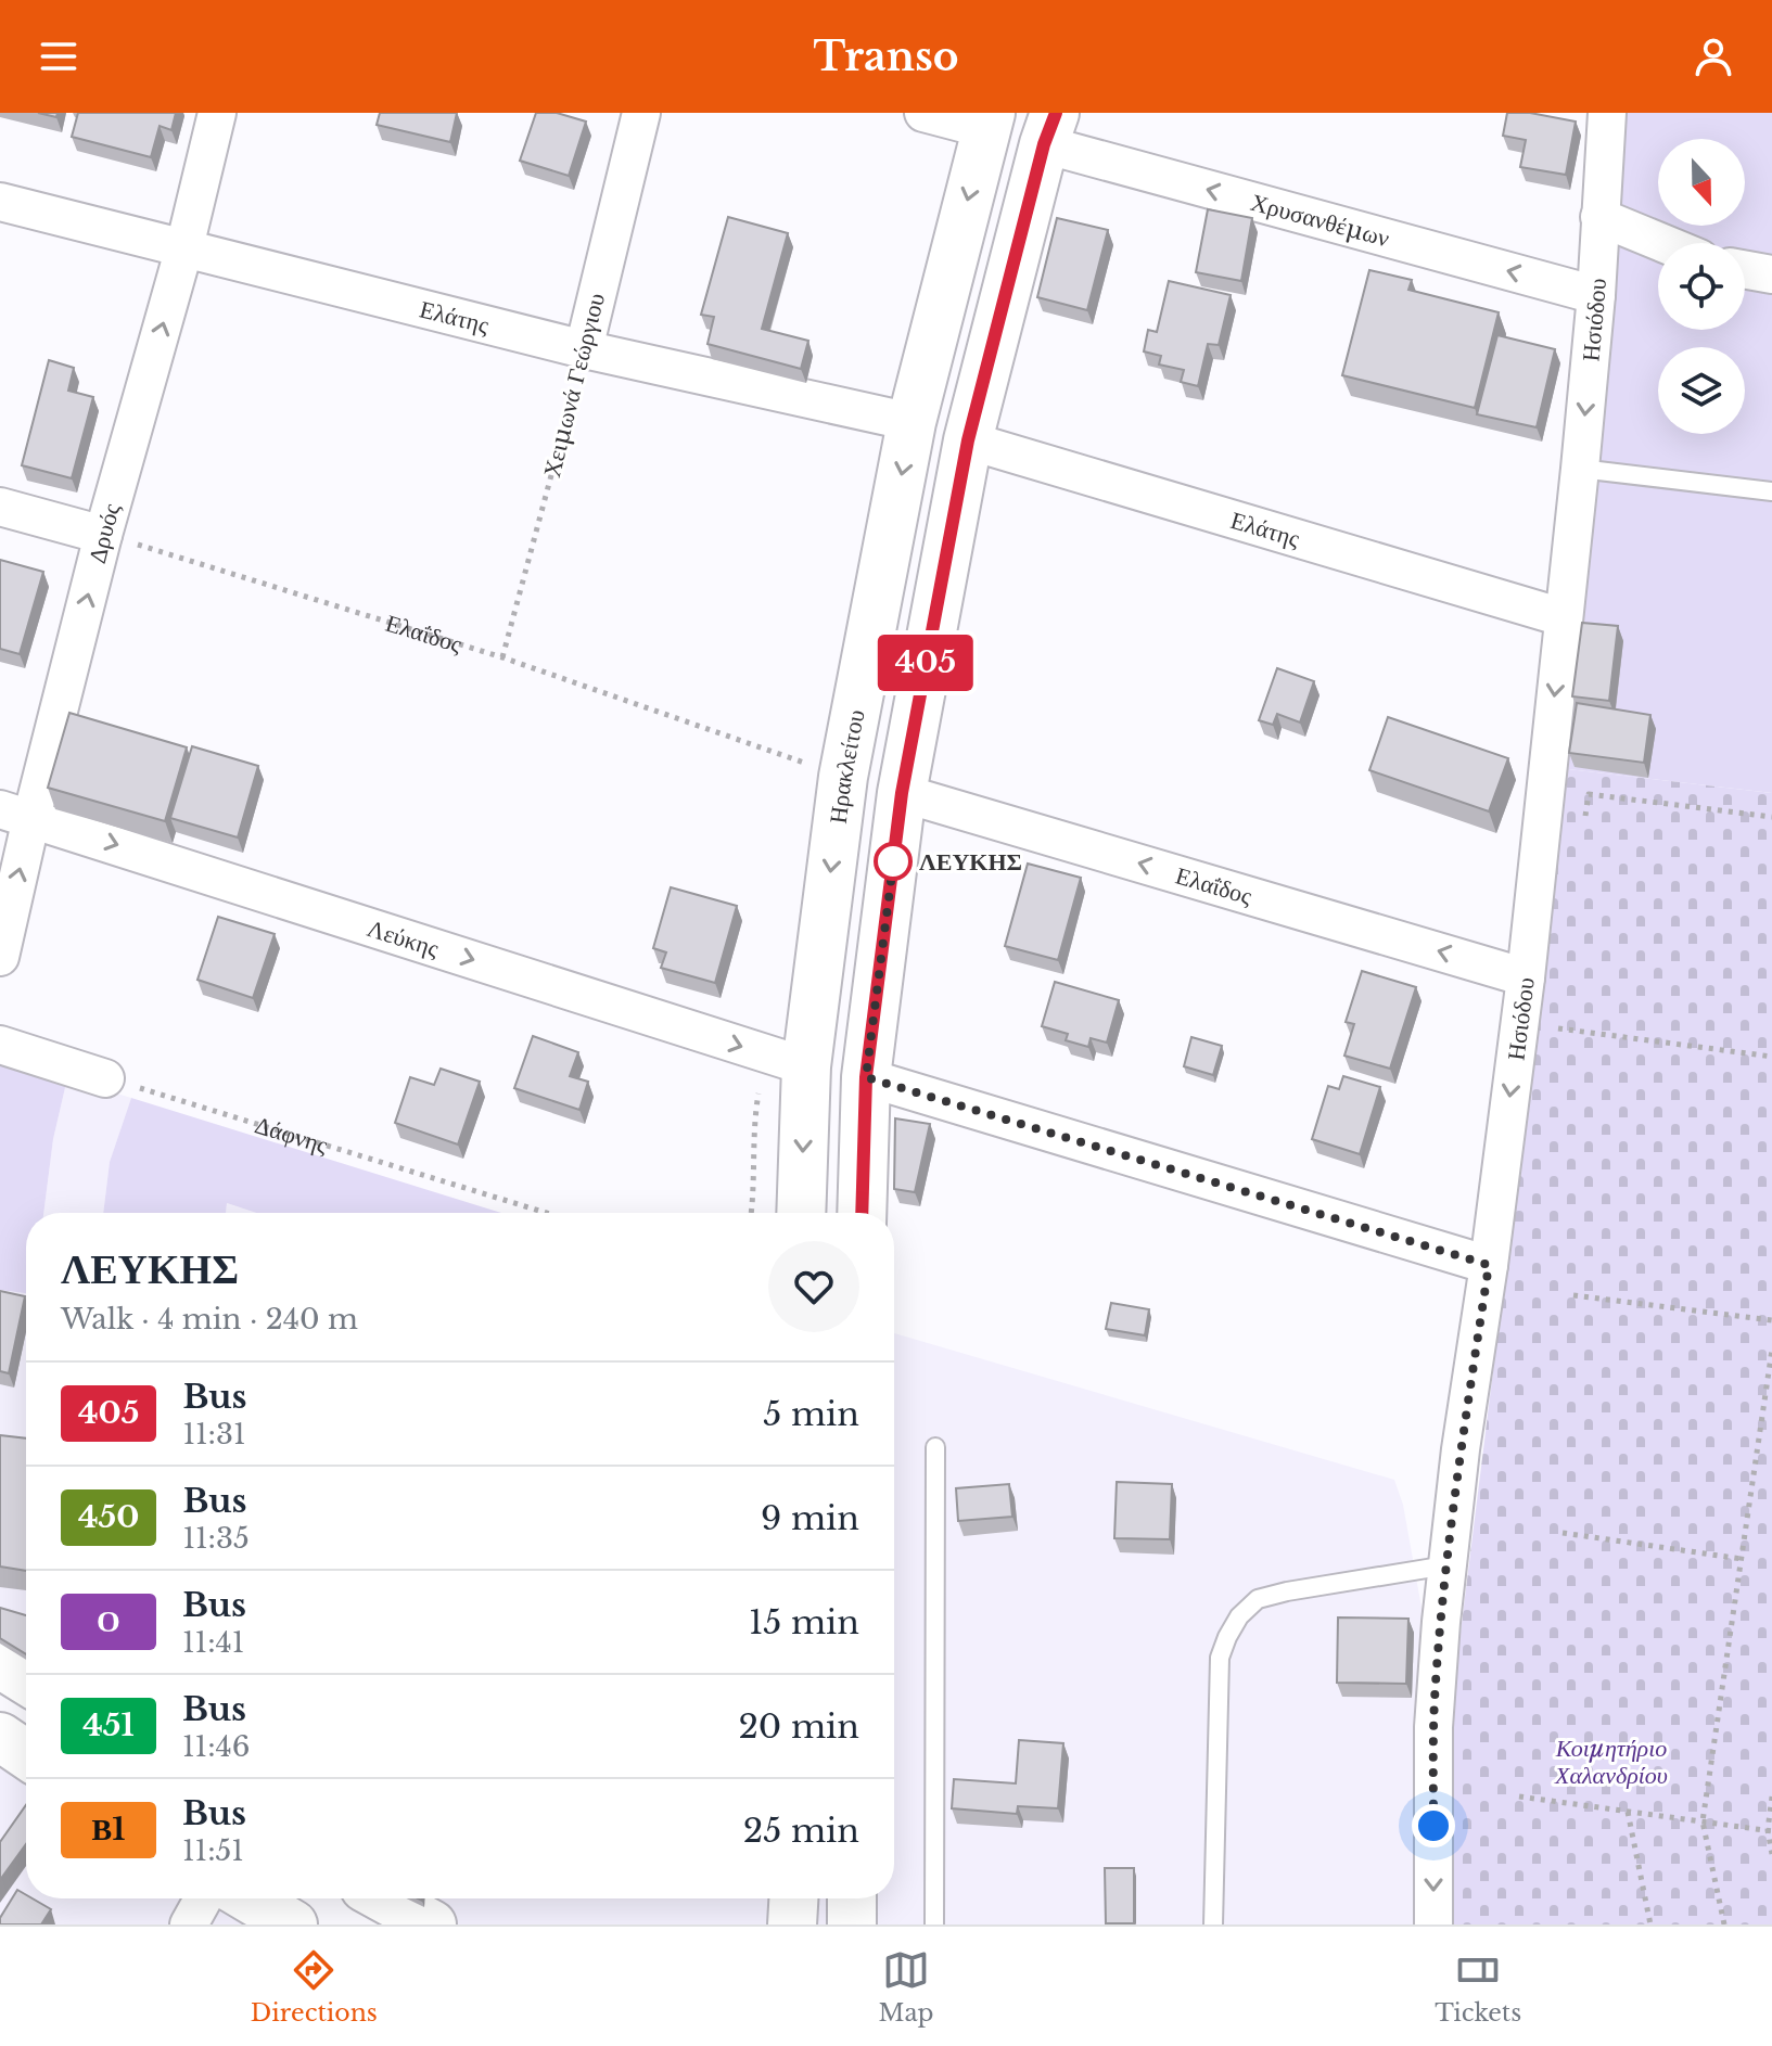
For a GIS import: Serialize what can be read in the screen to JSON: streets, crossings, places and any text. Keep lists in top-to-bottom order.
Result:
{
  "streets": {
    "main road": ["Ηρακλείτου"],
    "street": [
      "Χρυσανθέμων",
      "Ελάτης",
      "Ησιόδου",
      "Χειμωνά Γεώργιου",
      "Δρυός",
      "Ελαΐδος",
      "Λεύκης"
    ],
    "path": ["Δάφνης"]
  },
  "crossings": [
    ["Χρυσανθέμων", "Ησιόδου"],
    ["Ελάτης", "Ησιόδου"],
    ["Ελάτης", "Χειμωνά Γεώργιου"],
    ["Ελάτης", "Δρυός"],
    ["Ελάτης", "Ηρακλείτου"],
    ["Ησιόδου", "Ελαΐδος"],
    ["Χειμωνά Γεώργιου", "Ελαΐδος"],
    ["Δρυός", "Ελαΐδος"],
    ["Δρυός", "Λεύκης"],
    ["Ελαΐδος", "Ηρακλείτου"],
    ["Ηρακλείτου", "Λεύκης"]
  ],
  "one_way": [
    "Χρυσανθέμων",
    "Ησιόδου",
    "Δρυός",
    "Ελαΐδος",
    "Λεύκης"
  ],
  "parks": ["Κοιμητήριο Χαλανδρίου"],
  "places": ["ΛΕΥΚΗΣ"],
  "lines": ["bus line 405"],
  "north": "bottom",
  "page": {
    "header": "Transo",
    "on_map": "405",
    "heading": ["ΛΕΥΚΗΣ", "Walk · 4 min · 240 m"],
    "list": [
      {
        "mark": "405",
        "name": "Bus",
        "note": "11:31",
        "value": "5 min"
      },
      {
        "mark": "450",
        "name": "Bus",
        "note": "11:35",
        "value": "9 min"
      },
      {
        "mark": "Ο",
        "name": "Bus",
        "note": "11:41",
        "value": "15 min"
      },
      {
        "mark": "451",
        "name": "Bus",
        "note": "11:46",
        "value": "20 min"
      },
      {
        "mark": "Β1",
        "name": "Bus",
        "note": "11:51",
        "value": "25 min"
      }
    ],
    "tabs": ["Directions", "Map", "Tickets"]
  }
}
